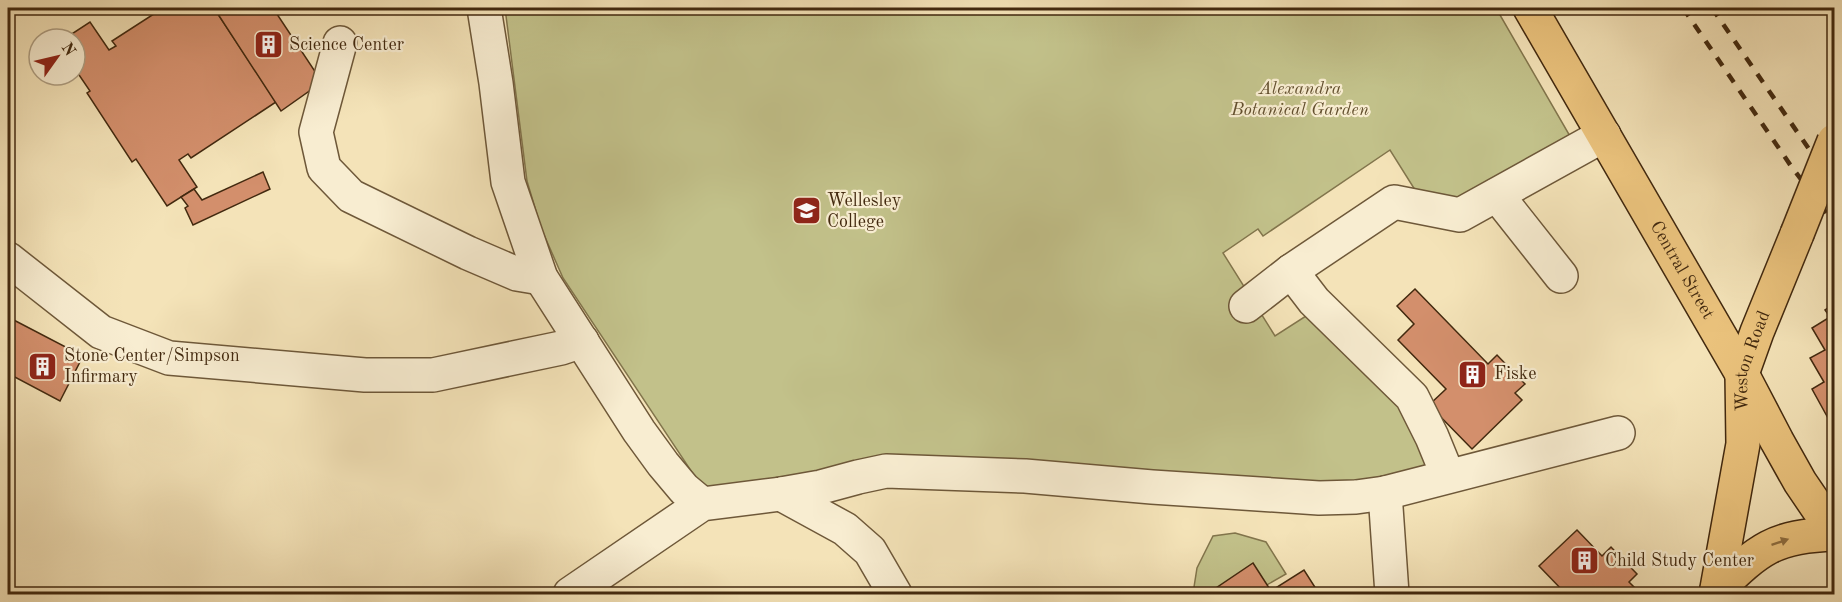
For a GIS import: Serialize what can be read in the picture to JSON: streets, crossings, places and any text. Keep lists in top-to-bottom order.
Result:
{
  "streets": {
    "main road": ["Central Street", "Weston Road"]
  },
  "crossings": [
    ["Central Street", "Weston Road"]
  ],
  "parks": ["Alexandra Botanical Garden"],
  "places": {
    "building": [
      "Science Center",
      "Stone Center/Simpson Infirmary",
      "Fiske",
      "Child Study Center"
    ],
    "school or university": ["Wellesley College"]
  },
  "north": "top right"
}
